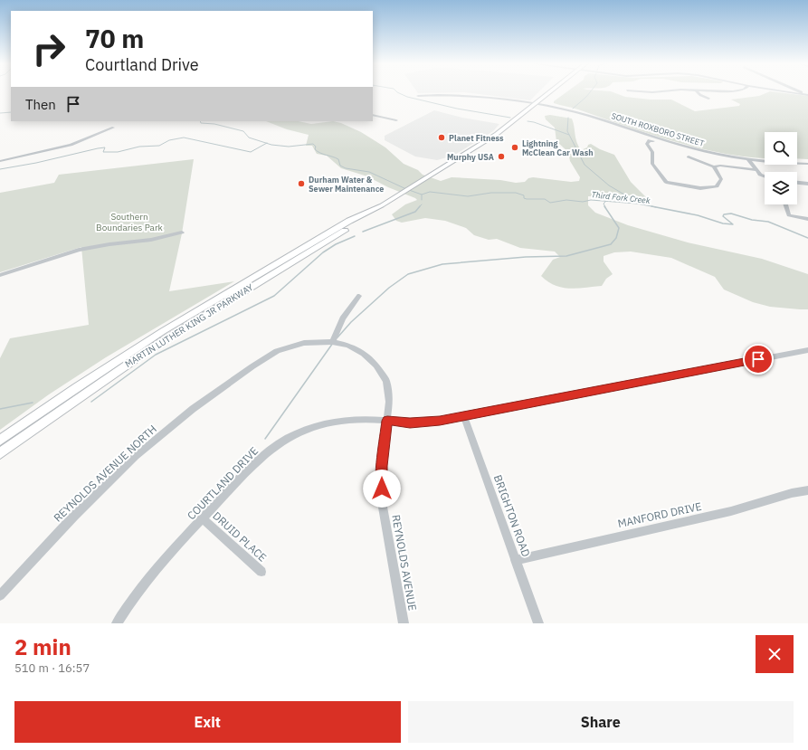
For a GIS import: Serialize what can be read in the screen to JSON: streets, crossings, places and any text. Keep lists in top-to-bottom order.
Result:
{
  "streets": {
    "main road": ["MARTIN LUTHER KING JR PARKWAY"],
    "street": [
      "SOUTH ROXBORO STREET",
      "REYNOLDS AVENUE NORTH",
      "COURTLAND DRIVE",
      "MANFORD DRIVE",
      "BRIGHTON ROAD",
      "DRUID PLACE",
      "REYNOLDS AVENUE"
    ]
  },
  "crossings": [
    ["SOUTH ROXBORO STREET", "MARTIN LUTHER KING JR PARKWAY"],
    ["REYNOLDS AVENUE NORTH", "COURTLAND DRIVE"],
    ["REYNOLDS AVENUE NORTH", "REYNOLDS AVENUE"],
    ["COURTLAND DRIVE", "BRIGHTON ROAD"],
    ["COURTLAND DRIVE", "DRUID PLACE"],
    ["COURTLAND DRIVE", "REYNOLDS AVENUE"],
    ["MANFORD DRIVE", "BRIGHTON ROAD"]
  ],
  "water": ["Third Fork Creek"],
  "parks": ["Southern Boundaries Park"],
  "places": [
    "Planet Fitness",
    "Lightning McClean Car Wash",
    "Murphy USA",
    "Durham Water & Sewer Maintenance"
  ],
  "page": {
    "turn": ["70 m", "Courtland Drive"],
    "then": "Then",
    "heading": ["2 min", "510 m · 16:57"],
    "buttons": ["Exit", "Share"]
  }
}
